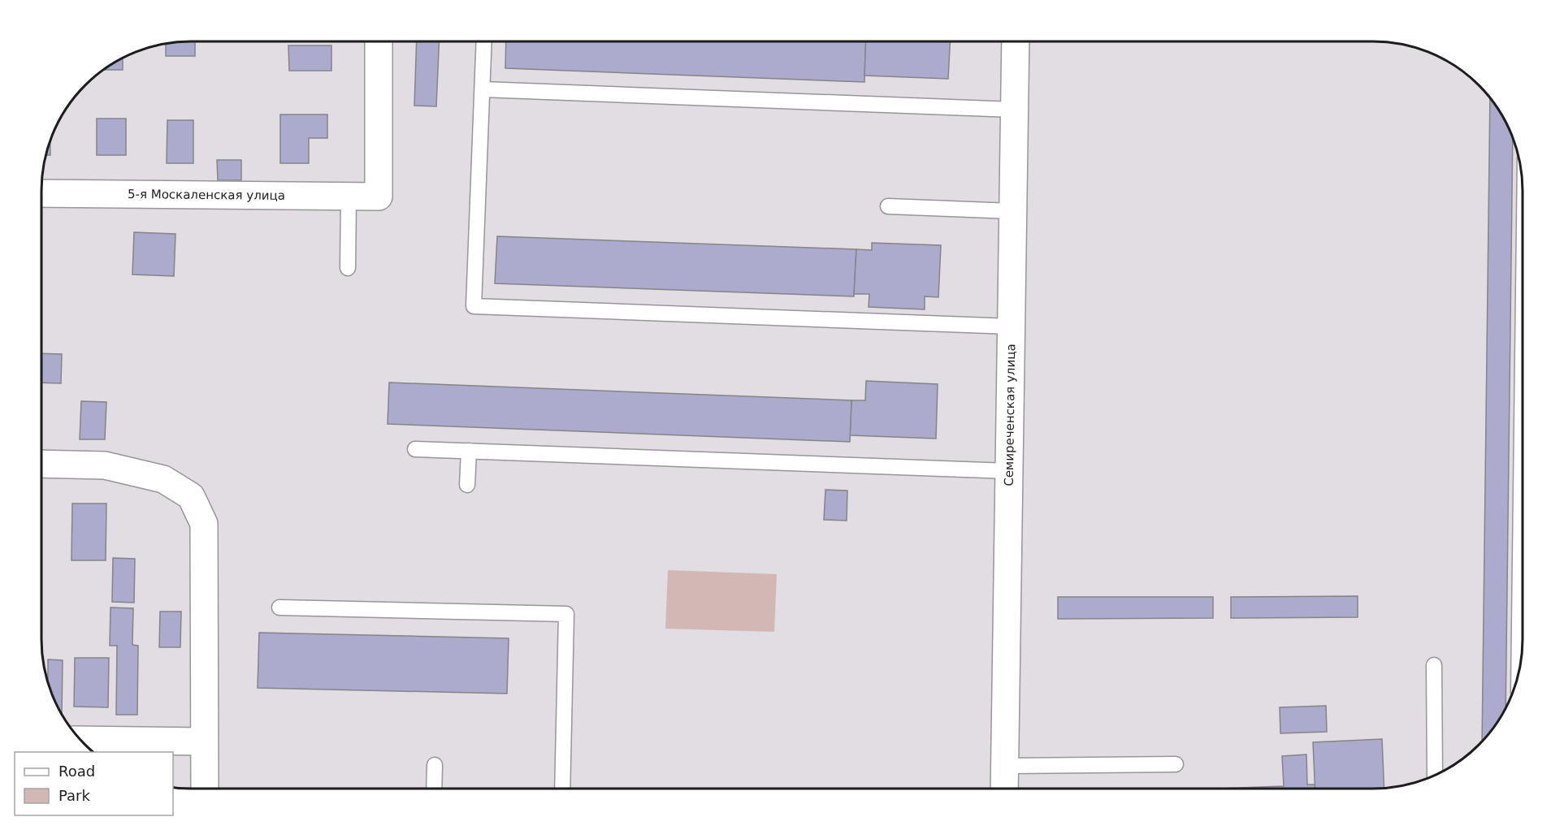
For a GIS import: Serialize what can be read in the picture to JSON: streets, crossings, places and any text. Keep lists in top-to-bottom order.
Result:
{
  "streets": {
    "street": ["5-я Москаленская улица", "Семиреченская улица"]
  },
  "legend": ["Road", "Park"]
}
